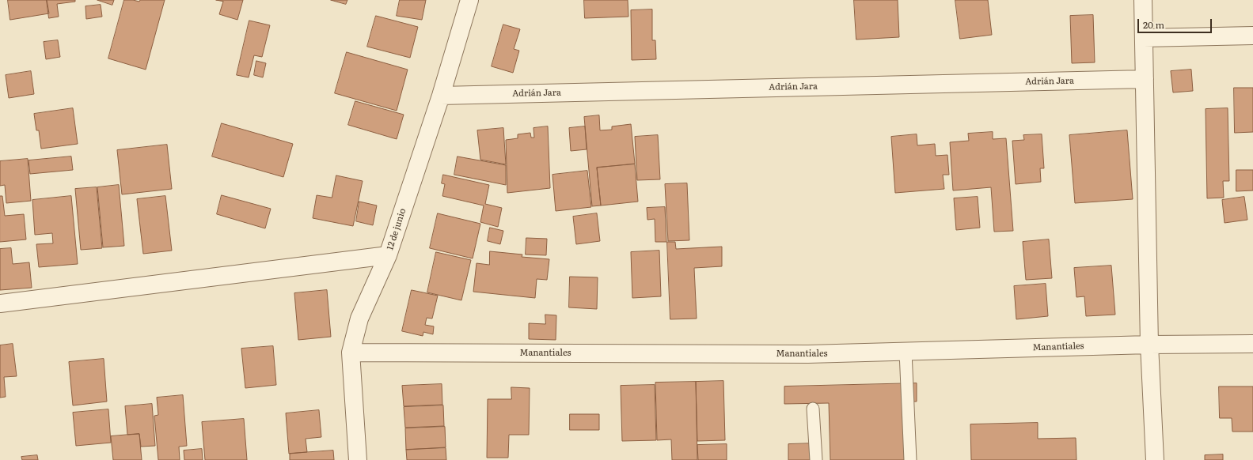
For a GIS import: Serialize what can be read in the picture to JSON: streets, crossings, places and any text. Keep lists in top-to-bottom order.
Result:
{
  "streets": {
    "street": ["Adrián Jara", "12 de junio", "Manantiales"]
  },
  "crossings": [
    ["Adrián Jara", "12 de junio"],
    ["12 de junio", "Manantiales"]
  ],
  "scale_bar": "20 m"
}
